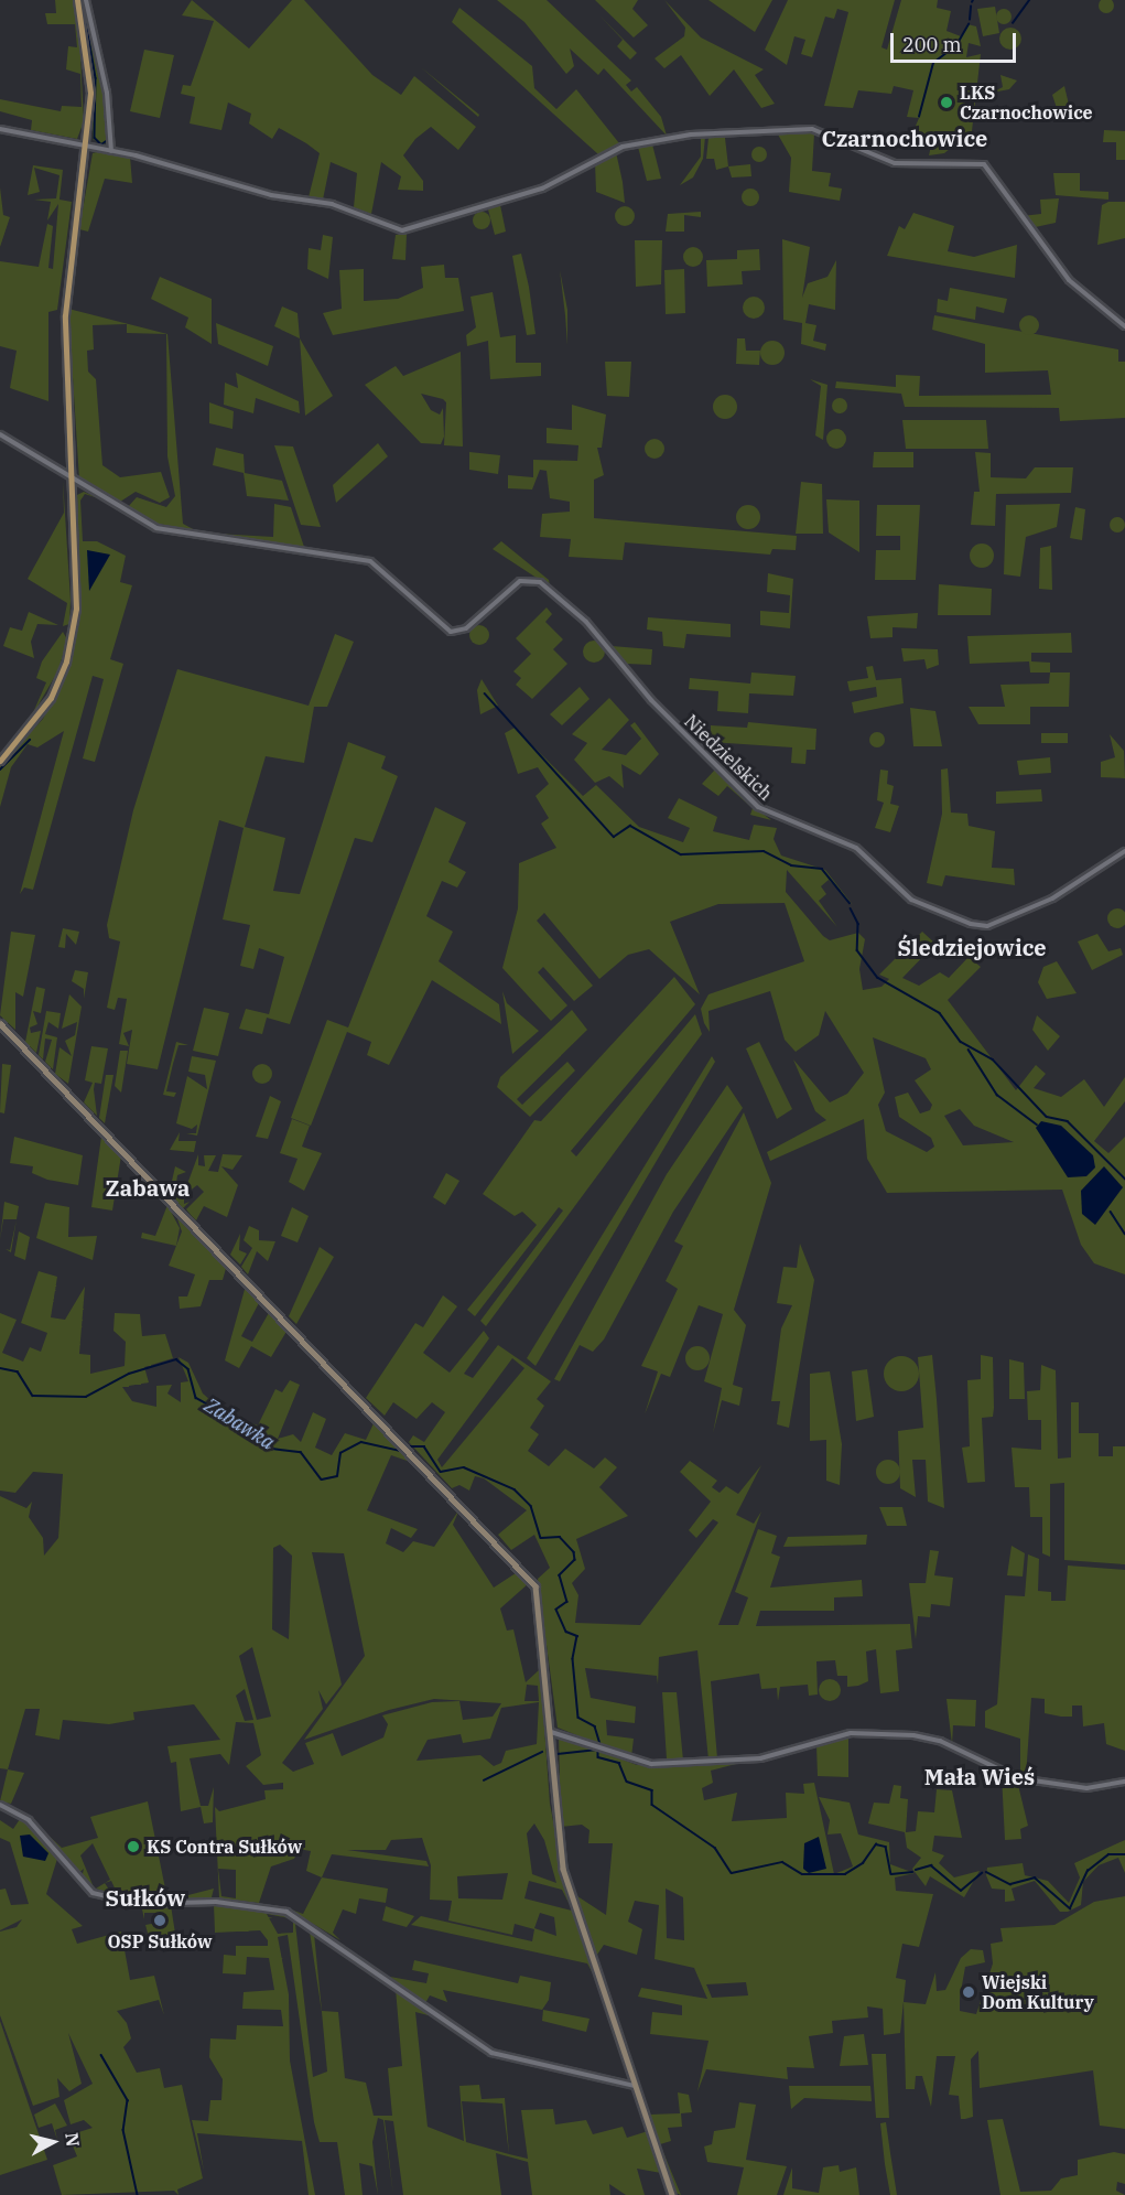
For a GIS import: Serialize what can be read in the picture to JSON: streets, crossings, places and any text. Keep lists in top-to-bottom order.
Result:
{
  "streets": {
    "street": ["Niedzielskich"]
  },
  "districts": [
    "Czarnochowice",
    "Śledziejowice",
    "Zabawa",
    "Mała Wieś",
    "Sułków"
  ],
  "water": ["Zabawka"],
  "places": [
    "LKS Czarnochowice",
    "KS Contra Sułków",
    "OSP Sułków",
    "Wiejski Dom Kultury"
  ],
  "scale_bar": "200 m",
  "north": "right"
}
